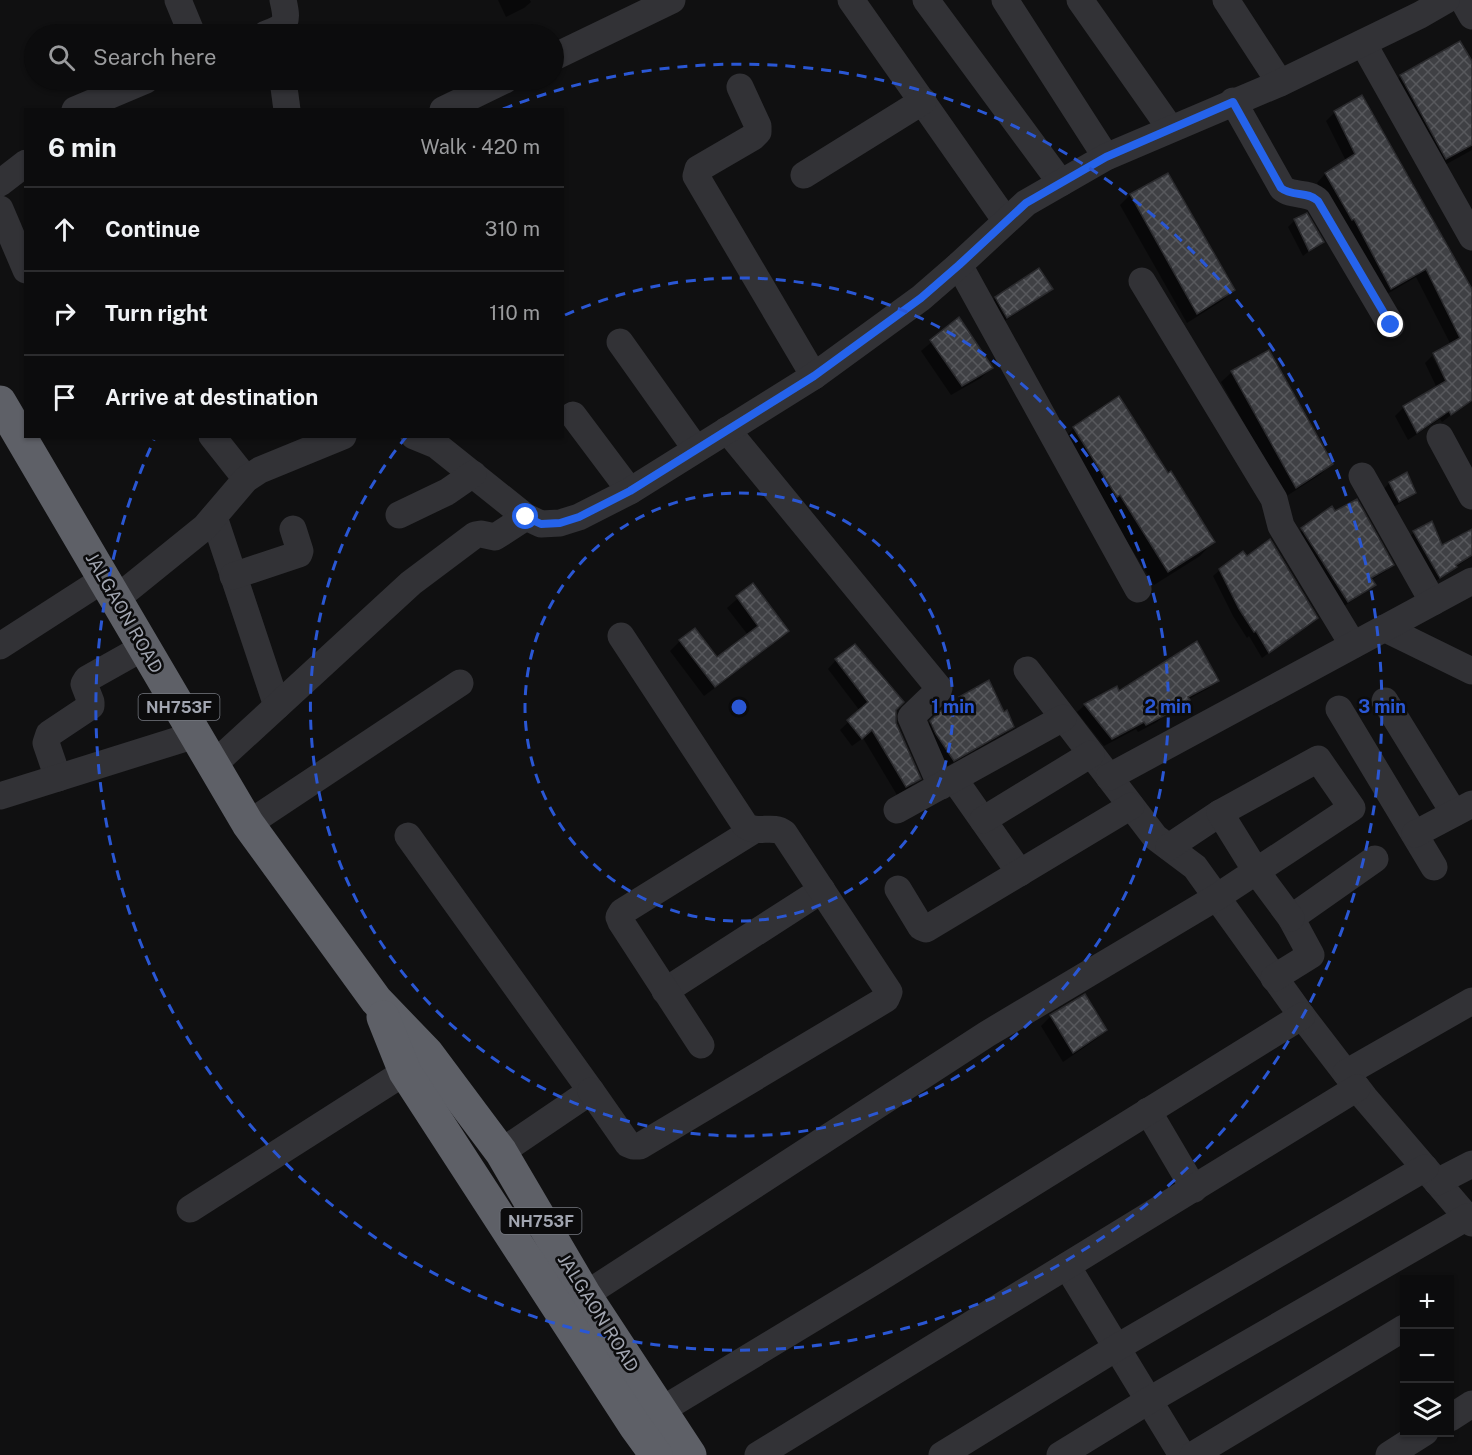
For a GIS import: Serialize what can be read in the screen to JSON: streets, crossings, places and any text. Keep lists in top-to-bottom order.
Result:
{
  "streets": {
    "highway": ["JALGAON ROAD", "NH753F"]
  },
  "page": {
    "search": "Search here",
    "heading": ["6 min", "Walk · 420 m"],
    "list": [
      ["Continue", "310 m"],
      ["Turn right", "110 m"],
      "Arrive at destination"
    ],
    "map_buttons": ["+", "−"]
  },
  "rings": ["1 min", "2 min", "3 min"]
}
